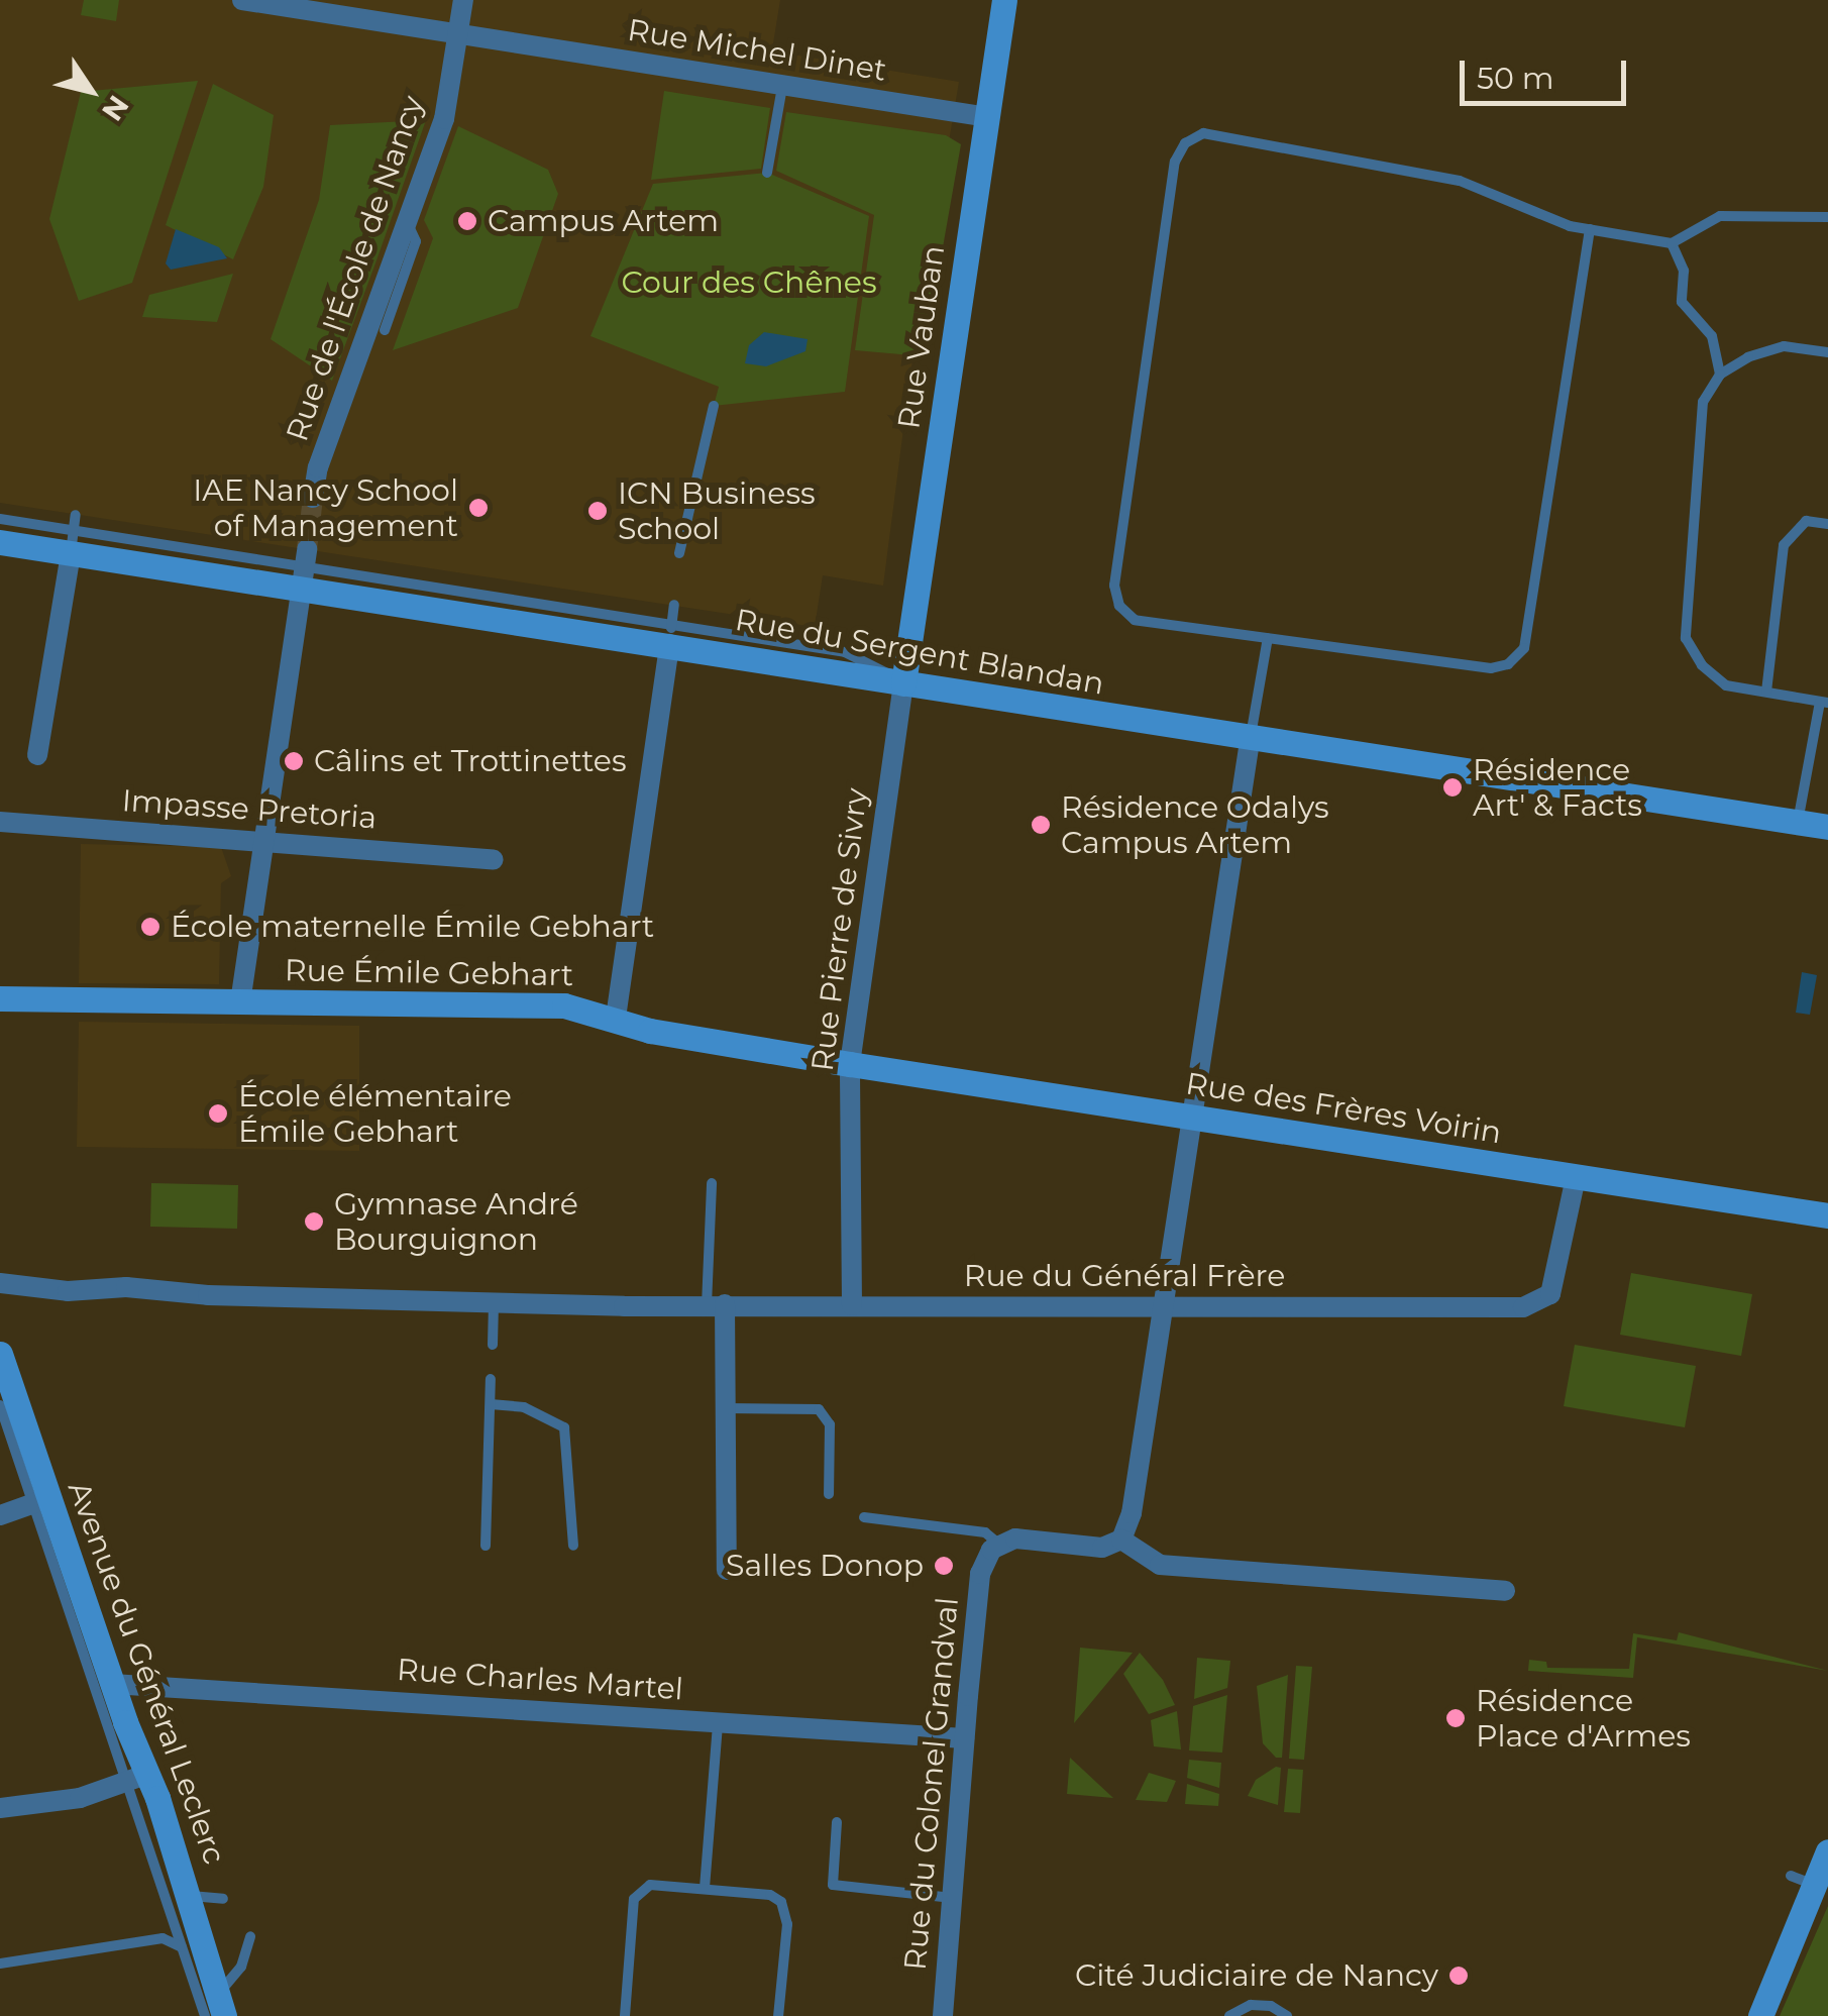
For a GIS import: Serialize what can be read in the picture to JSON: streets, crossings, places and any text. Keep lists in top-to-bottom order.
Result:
{
  "streets": {
    "street": [
      "Rue Michel Dinet",
      "Rue de l'École de Nancy",
      "Rue Vauban",
      "Rue du Sergent Blandan",
      "Impasse Pretoria",
      "Rue Pierre de Sivry",
      "Rue Émile Gebhart",
      "Rue des Frères Voirin",
      "Rue du Général Frère",
      "Avenue du Général Leclerc",
      "Rue Charles Martel",
      "Rue du Colonel Grandval"
    ]
  },
  "crossings": [
    ["Rue Michel Dinet", "Rue de l'École de Nancy"],
    ["Rue Michel Dinet", "Rue Vauban"],
    ["Rue Vauban", "Rue du Sergent Blandan"],
    ["Rue Vauban", "Rue Pierre de Sivry"],
    ["Rue du Sergent Blandan", "Rue Pierre de Sivry"],
    ["Rue Pierre de Sivry", "Rue Émile Gebhart"],
    ["Rue Pierre de Sivry", "Rue des Frères Voirin"],
    ["Rue Pierre de Sivry", "Rue du Général Frère"],
    ["Rue Émile Gebhart", "Rue des Frères Voirin"],
    ["Rue des Frères Voirin", "Rue du Général Frère"],
    ["Avenue du Général Leclerc", "Rue Charles Martel"],
    ["Rue Charles Martel", "Rue du Colonel Grandval"]
  ],
  "parks": ["Cour des Chênes"],
  "places": [
    "Campus Artem",
    "IAE Nancy School of Management",
    "ICN Business School",
    "Câlins et Trottinettes",
    "Résidence Art' & Facts",
    "Résidence Odalys Campus Artem",
    "École maternelle Émile Gebhart",
    "École élémentaire Émile Gebhart",
    "Gymnase André Bourguignon",
    "Salles Donop",
    "Résidence Place d'Armes",
    "Cité Judiciaire de Nancy"
  ],
  "scale_bar": "50 m",
  "north": "bottom right"
}
